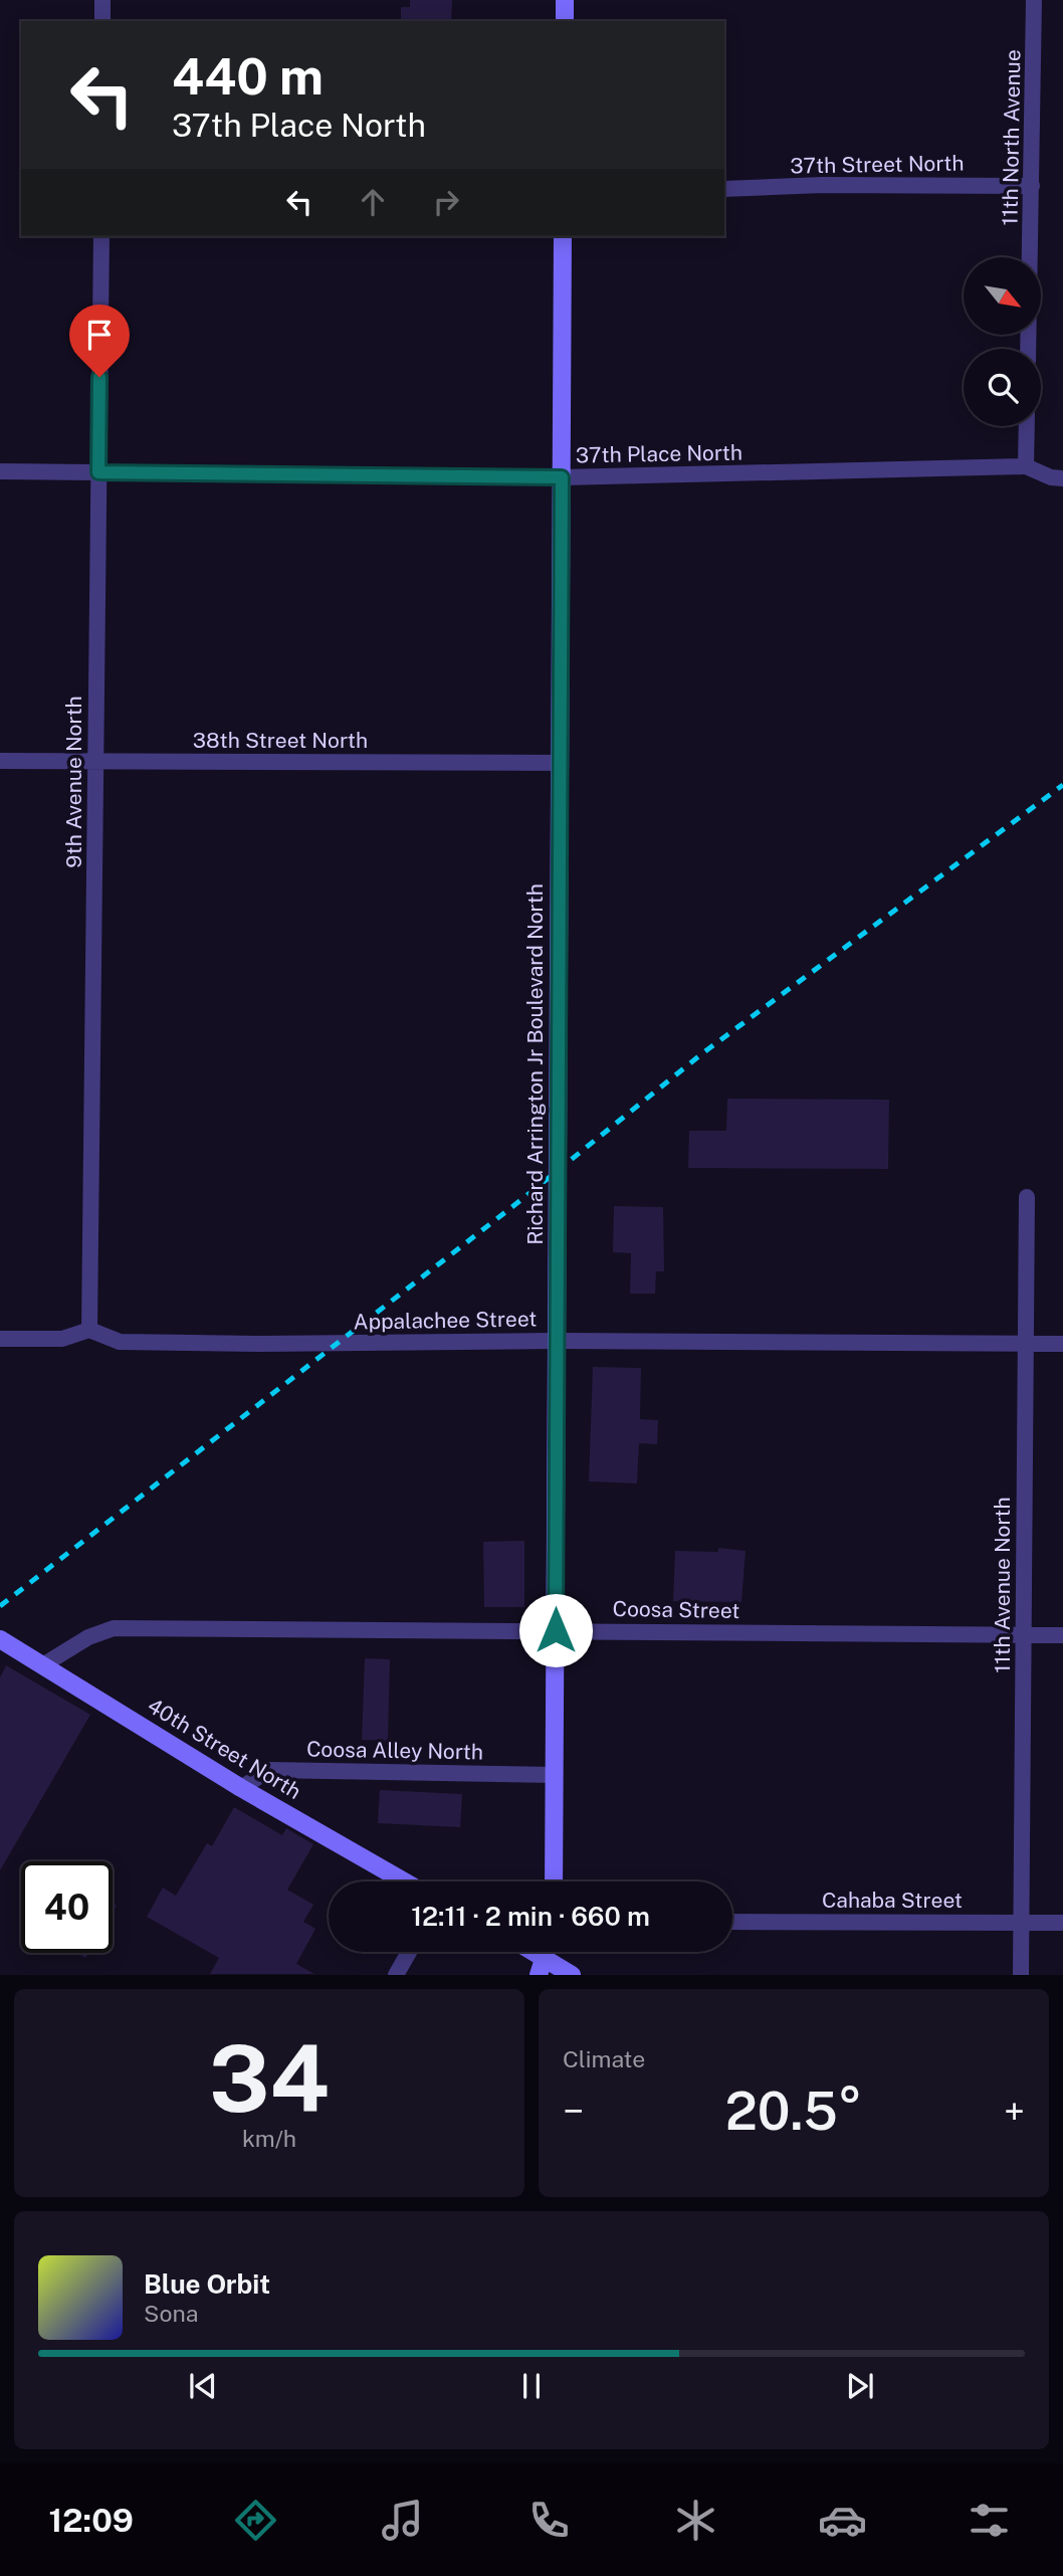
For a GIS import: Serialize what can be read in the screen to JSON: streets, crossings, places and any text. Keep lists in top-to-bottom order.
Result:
{
  "streets": {
    "street": [
      "11th North Avenue",
      "37th Street North",
      "37th Place North",
      "38th Street North",
      "9th Avenue North",
      "Richard Arrington Jr Boulevard North",
      "Appalachee Street",
      "11th Avenue North",
      "Coosa Street",
      "40th Street North",
      "Coosa Alley North",
      "Cahaba Street"
    ]
  },
  "crossings": [
    ["11th North Avenue", "37th Street North"],
    ["37th Place North", "9th Avenue North"],
    ["37th Place North", "Richard Arrington Jr Boulevard North"],
    ["38th Street North", "9th Avenue North"],
    ["38th Street North", "Richard Arrington Jr Boulevard North"],
    ["9th Avenue North", "Appalachee Street"],
    ["Richard Arrington Jr Boulevard North", "Appalachee Street"],
    ["Richard Arrington Jr Boulevard North", "Coosa Street"],
    ["Richard Arrington Jr Boulevard North", "Coosa Alley North"],
    ["Appalachee Street", "11th Avenue North"],
    ["11th Avenue North", "Coosa Street"],
    ["11th Avenue North", "Cahaba Street"],
    ["Coosa Street", "40th Street North"],
    ["40th Street North", "Coosa Alley North"]
  ],
  "north": "bottom right",
  "page": {
    "turn": ["440 m", "37th Place North"],
    "limit": "40",
    "trip": "12:11 · 2 min · 660 m",
    "tile": [
      ["34", "km/h"],
      "Climate"
    ],
    "heat": ["−", "20.5°", "+"],
    "song": ["Blue Orbit", "Sona"],
    "tabs": "12:09"
  }
}
